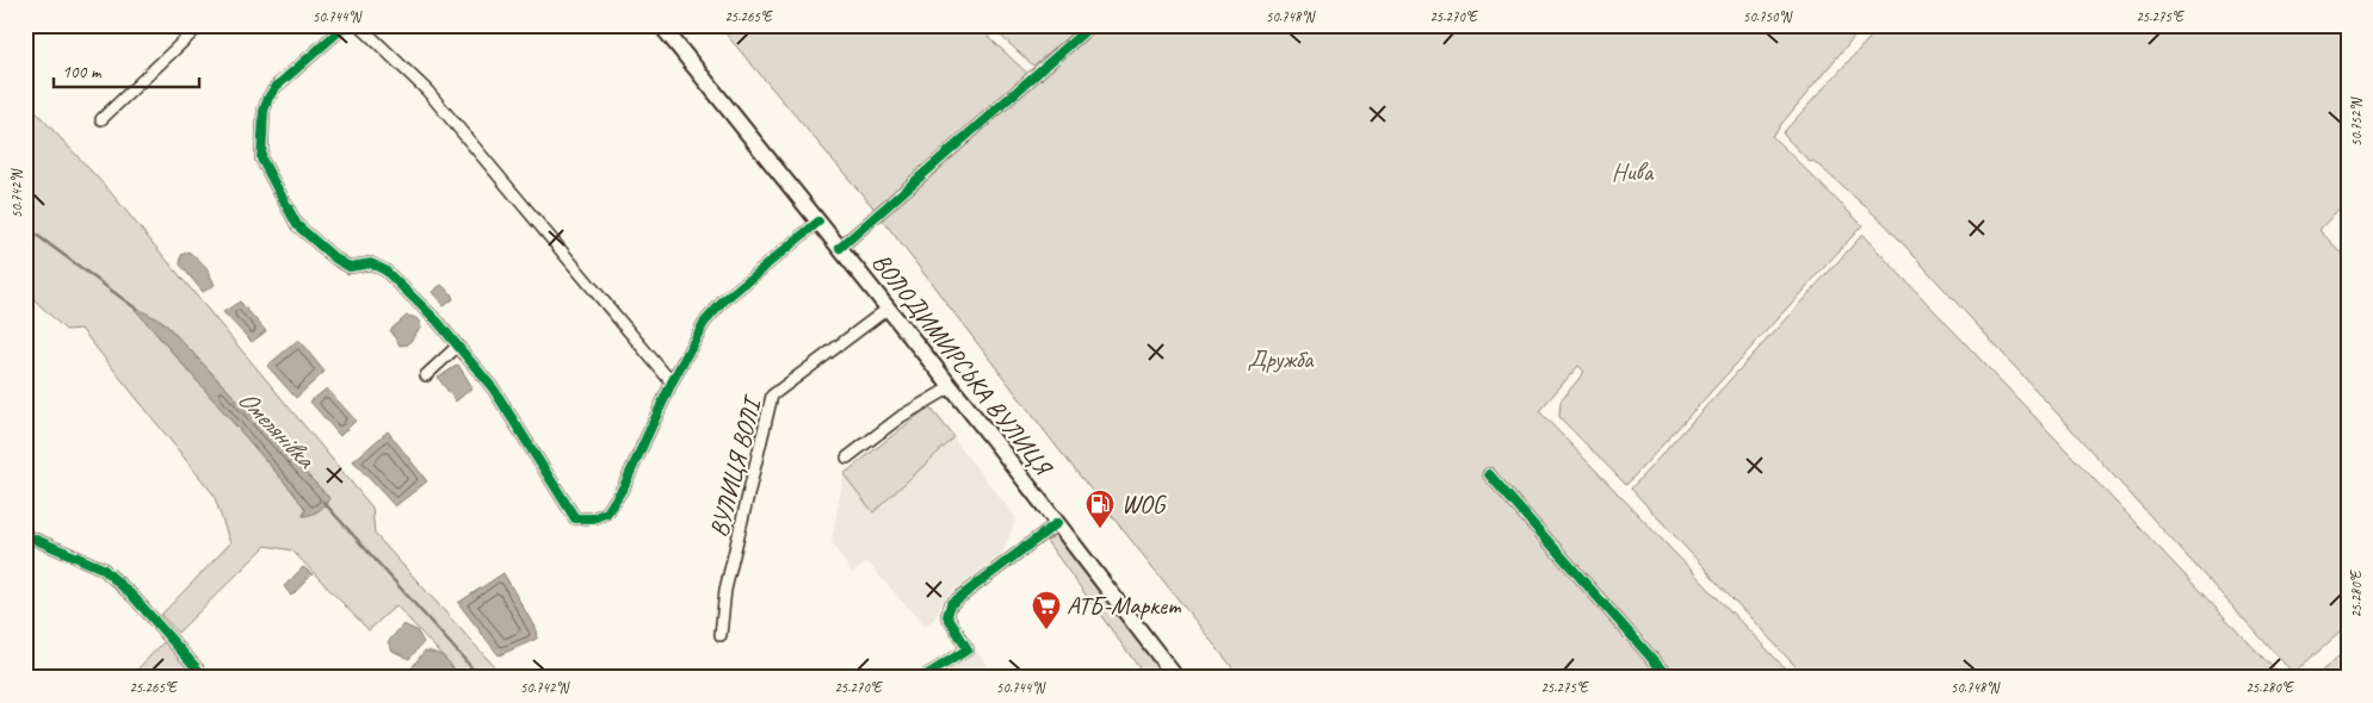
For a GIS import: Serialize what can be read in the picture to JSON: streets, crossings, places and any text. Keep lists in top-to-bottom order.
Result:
{
  "streets": {
    "main road": ["ВОЛОДИМИРСЬКА ВУЛИЦЯ"],
    "street": ["ВУЛИЦЯ ВОЛІ"]
  },
  "crossings": [
    ["ВОЛОДИМИРСЬКА ВУЛИЦЯ", "ВУЛИЦЯ ВОЛІ"]
  ],
  "water": ["Омелянівка"],
  "parks": ["Нива", "Дружба"],
  "places": {
    "fuel station": ["WOG"],
    "supermarket": ["АТБ-Маркет"]
  },
  "scale_bar": "100 m",
  "coordinates": [
    "50.744°N",
    "25.265°E",
    "50.748°N",
    "25.270°E",
    "50.750°N",
    "25.275°E",
    "50.752°N",
    "50.742°N",
    "25.280°E"
  ]
}
